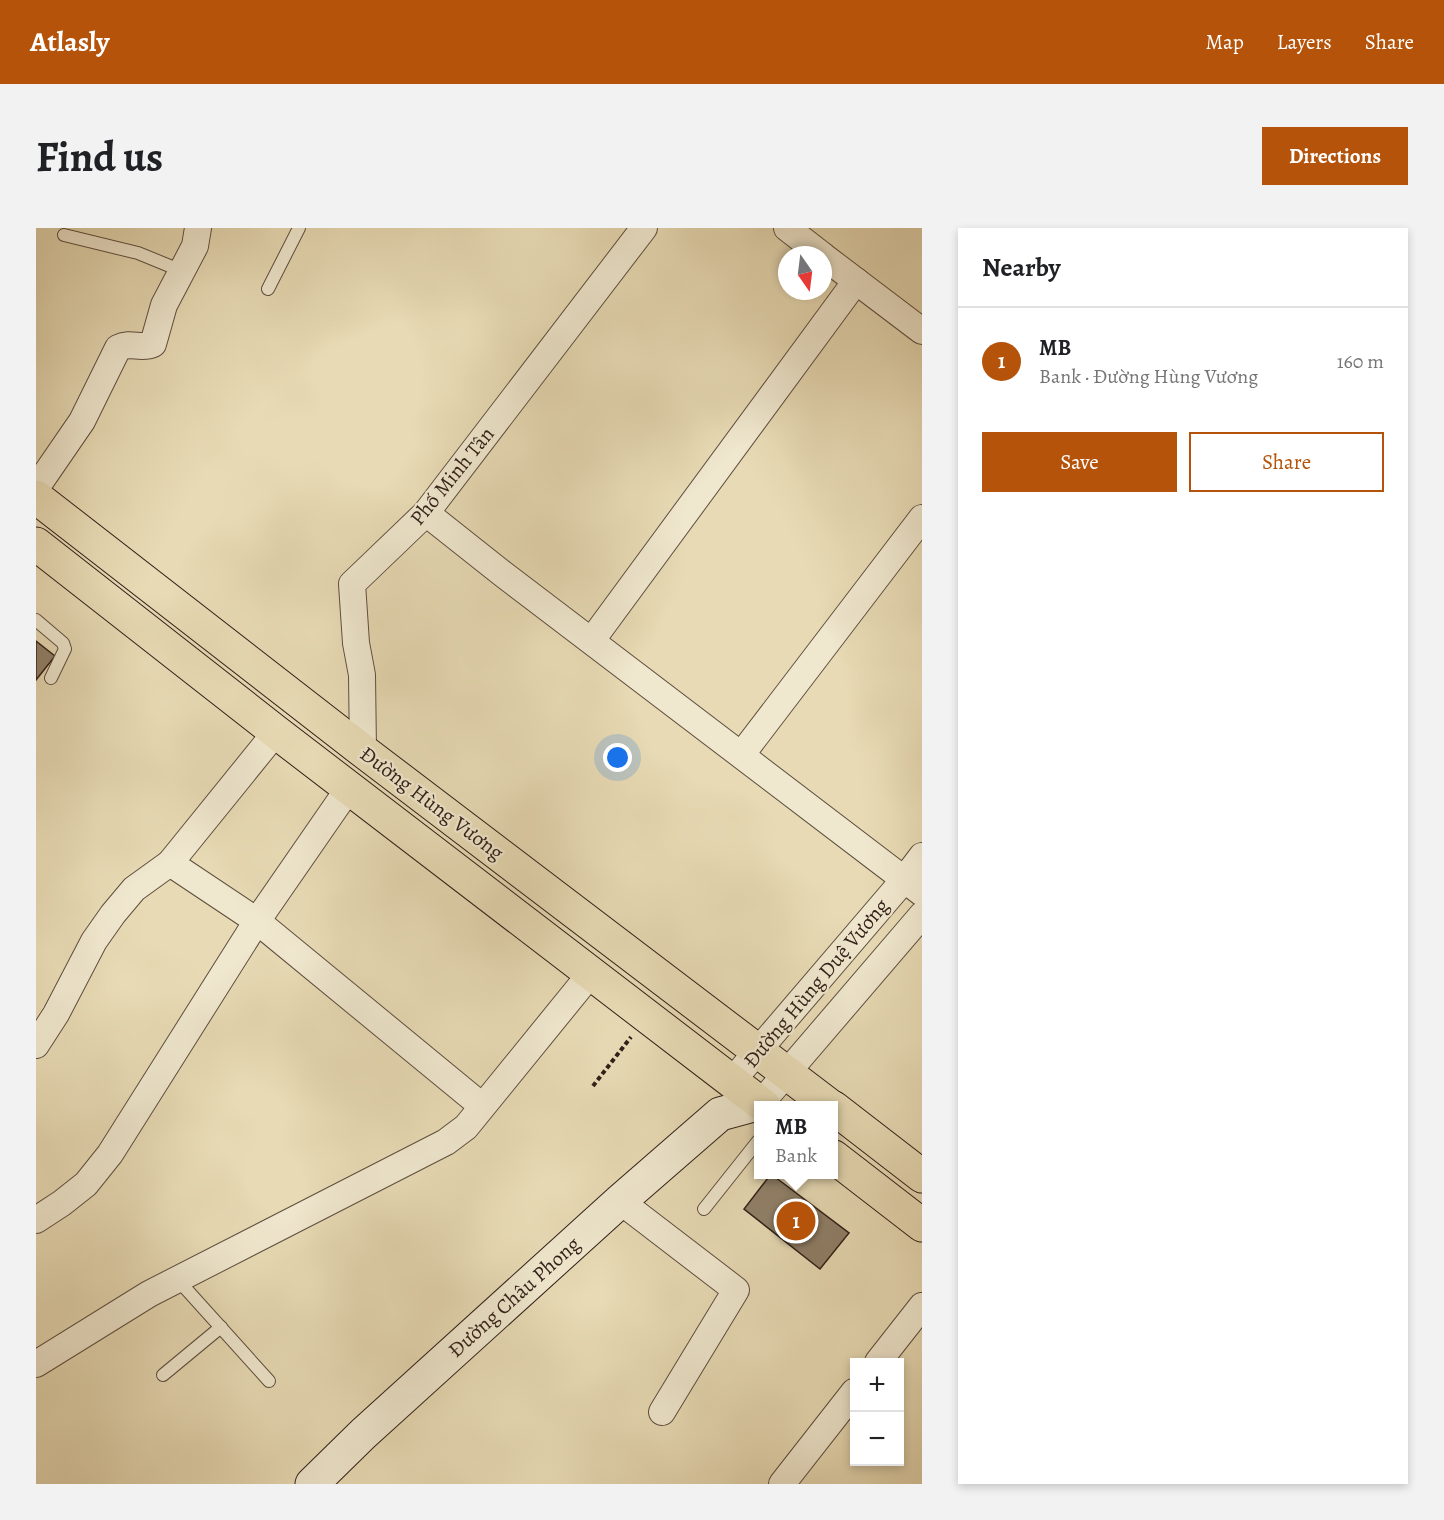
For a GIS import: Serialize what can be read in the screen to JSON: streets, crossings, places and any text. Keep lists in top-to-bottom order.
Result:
{
  "streets": {
    "main road": ["Đường Hùng Vương"],
    "street": ["Phố Minh Tân", "Đường Hùng Duệ Vương", "Đường Châu Phong"]
  },
  "crossings": [
    ["Phố Minh Tân", "Đường Hùng Vương"],
    ["Đường Hùng Vương", "Đường Hùng Duệ Vương"],
    ["Đường Hùng Vương", "Đường Châu Phong"],
    ["Đường Hùng Duệ Vương", "Đường Châu Phong"]
  ],
  "north": "bottom",
  "page": {
    "header": "Atlasly",
    "nav": ["Map", "Layers", "Share"],
    "buttons": [
      "Directions",
      ["Save", "Share"]
    ],
    "title": "Find us",
    "heading": "Nearby",
    "list": [
      {
        "mark": "1",
        "name": "MB",
        "note": "Bank · Đường Hùng Vương",
        "value": "160 m"
      }
    ],
    "popup": ["MB", "Bank"],
    "pins": "1",
    "map_buttons": ["+", "−"]
  }
}
